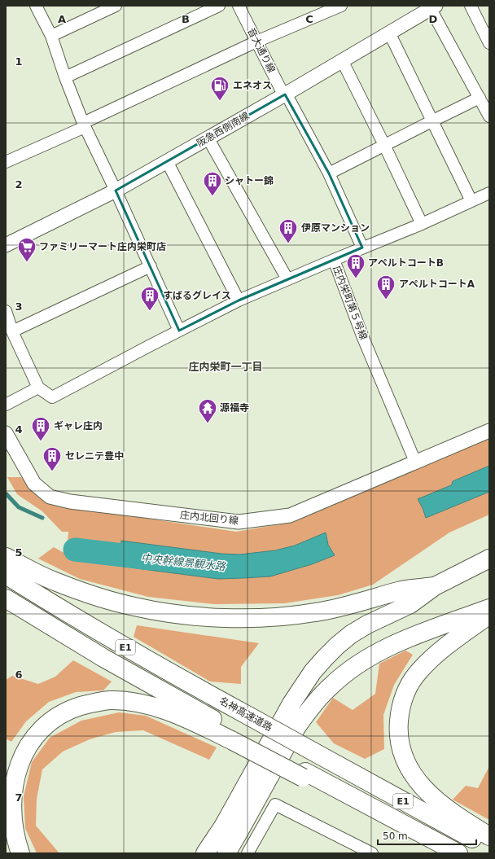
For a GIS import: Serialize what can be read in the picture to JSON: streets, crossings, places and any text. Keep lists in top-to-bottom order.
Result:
{
  "streets": {
    "highway": ["E1", "名神高速道路"],
    "street": [
      "音大通り線",
      "阪急西側南線",
      "庄内栄町第５号線",
      "庄内北回り線"
    ]
  },
  "crossings": [
    ["音大通り線", "阪急西側南線"],
    ["庄内栄町第５号線", "庄内北回り線"]
  ],
  "districts": ["庄内栄町一丁目"],
  "water": ["中央幹線景観水路"],
  "places": {
    "fuel station": ["エネオス"],
    "building": [
      "シャトー錦",
      "伊原マンション",
      "アペルトコートB",
      "アペルトコートA",
      "すばるグレイス",
      "ギャレ庄内",
      "セレニテ豊中"
    ],
    "supermarket": ["ファミリーマート庄内栄町店"],
    "temple": ["源福寺"]
  },
  "scale_bar": "50 m",
  "grid": {
    "columns": [
      "A",
      "B",
      "C",
      "D"
    ],
    "rows": [
      "1",
      "2",
      "3",
      "4",
      "5",
      "6",
      "7"
    ]
  }
}
